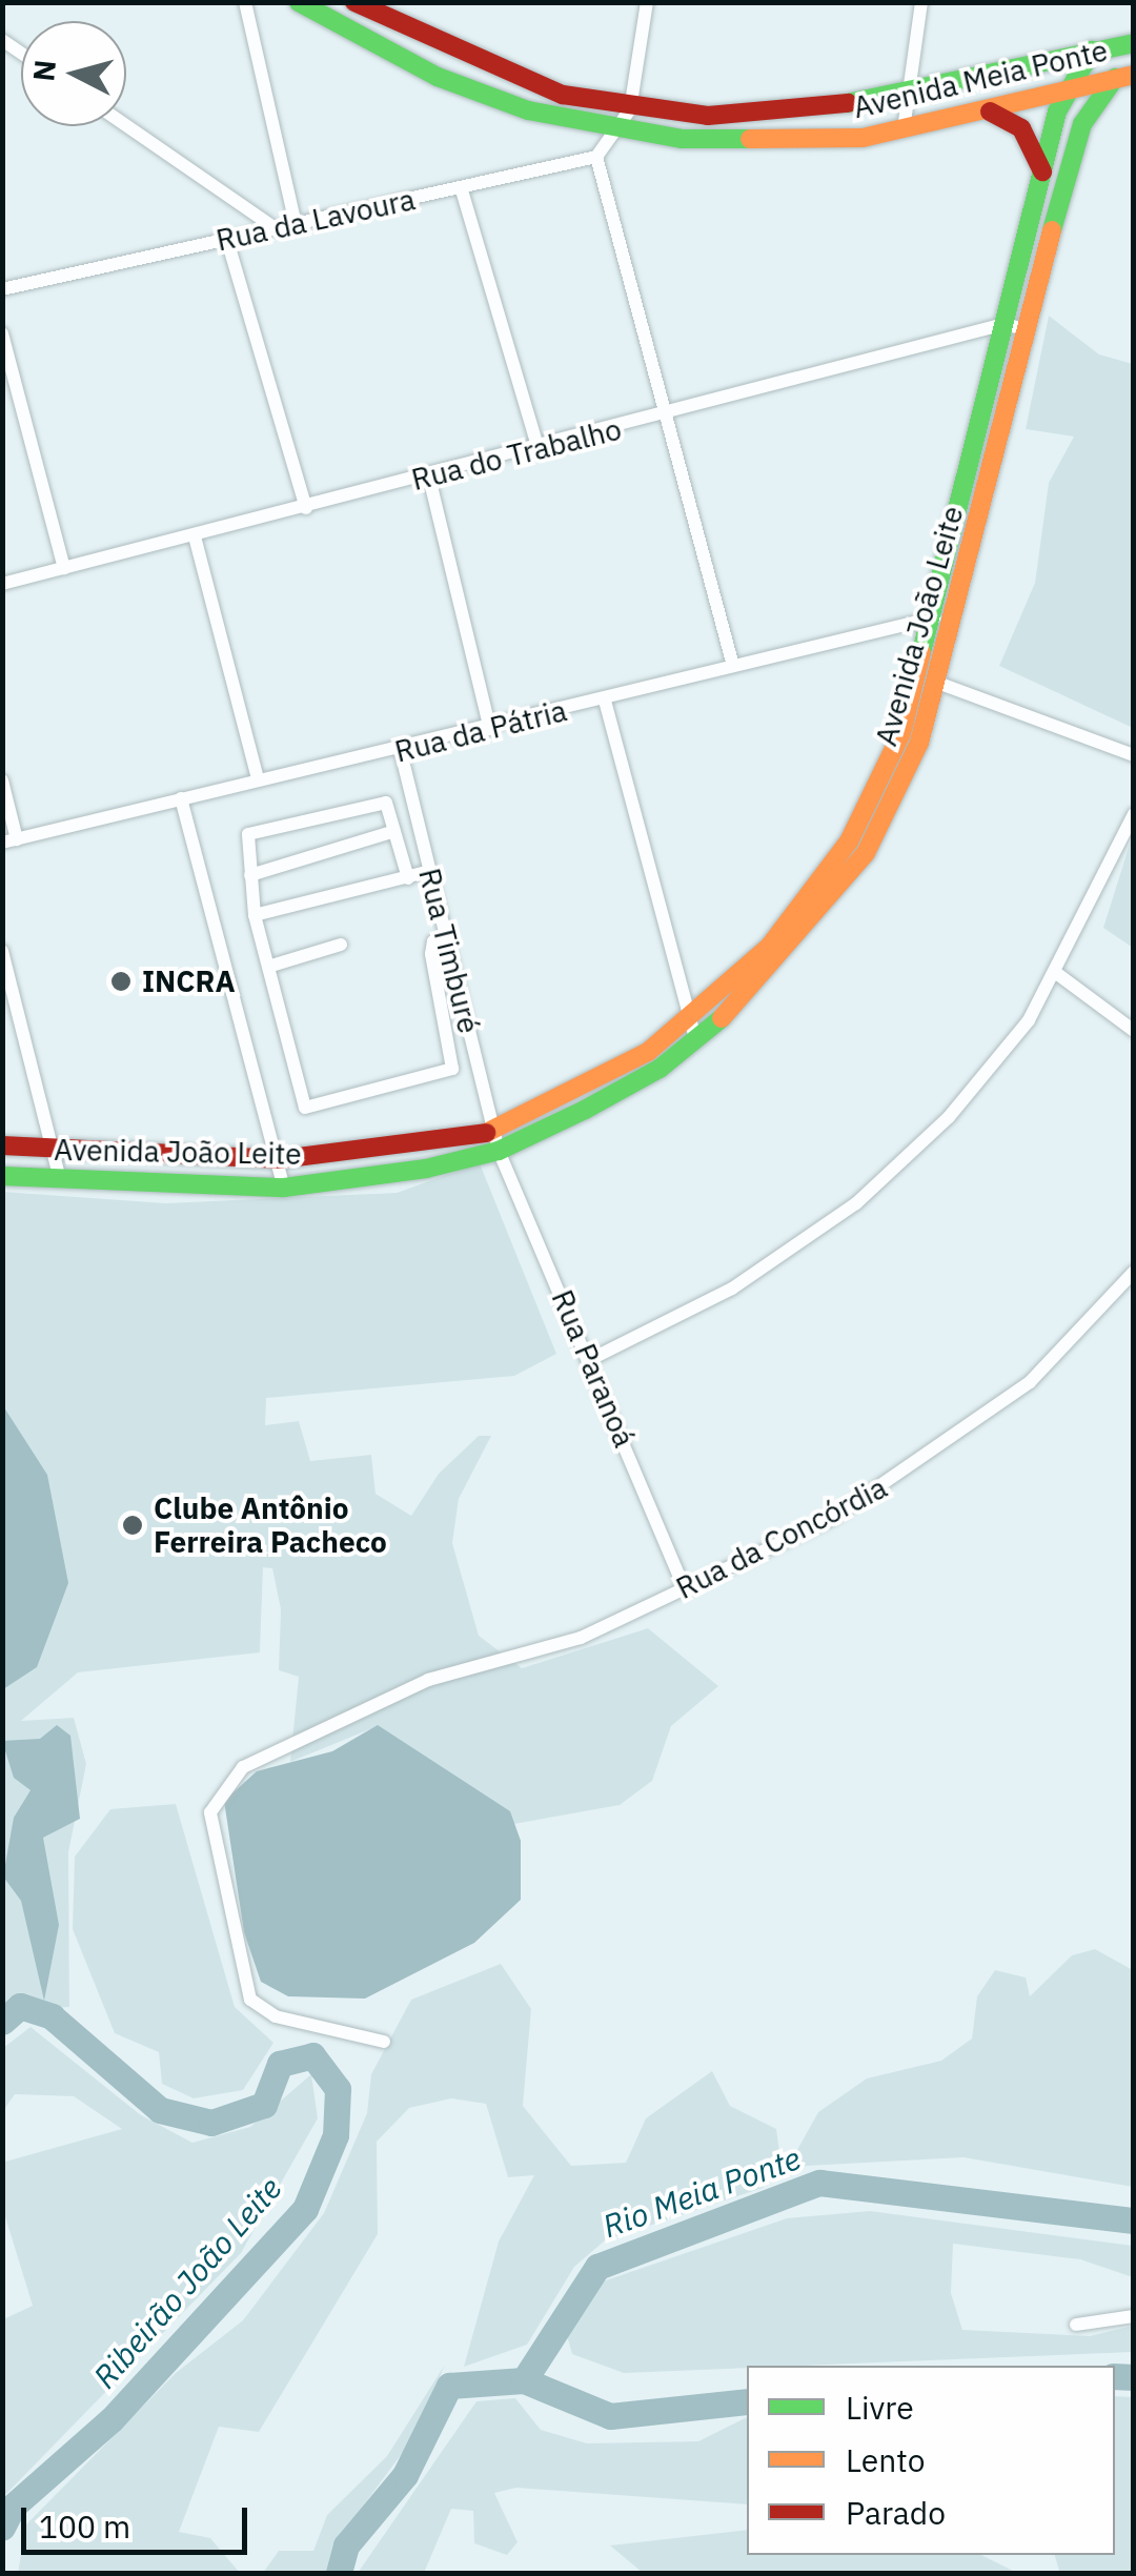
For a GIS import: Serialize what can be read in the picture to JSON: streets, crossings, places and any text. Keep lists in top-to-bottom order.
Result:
{
  "streets": {
    "street": [
      "Avenida Meia Ponte",
      "Rua da Lavoura",
      "Rua do Trabalho",
      "Avenida João Leite",
      "Rua da Pátria",
      "Rua Timburé",
      "Rua Paranoá",
      "Rua da Concórdia"
    ]
  },
  "crossings": [
    ["Avenida Meia Ponte", "Avenida João Leite"],
    ["Rua do Trabalho", "Avenida João Leite"],
    ["Avenida João Leite", "Rua da Pátria"],
    ["Avenida João Leite", "Rua Timburé"],
    ["Avenida João Leite", "Rua Paranoá"],
    ["Rua da Pátria", "Rua Timburé"],
    ["Rua Timburé", "Rua Paranoá"],
    ["Rua Paranoá", "Rua da Concórdia"]
  ],
  "water": ["Rio Meia Ponte", "Ribeirão João Leite"],
  "places": ["INCRA", "Clube Antônio Ferreira Pacheco"],
  "legend": ["Livre", "Lento", "Parado"],
  "scale_bar": "100 m",
  "north": "left"
}
